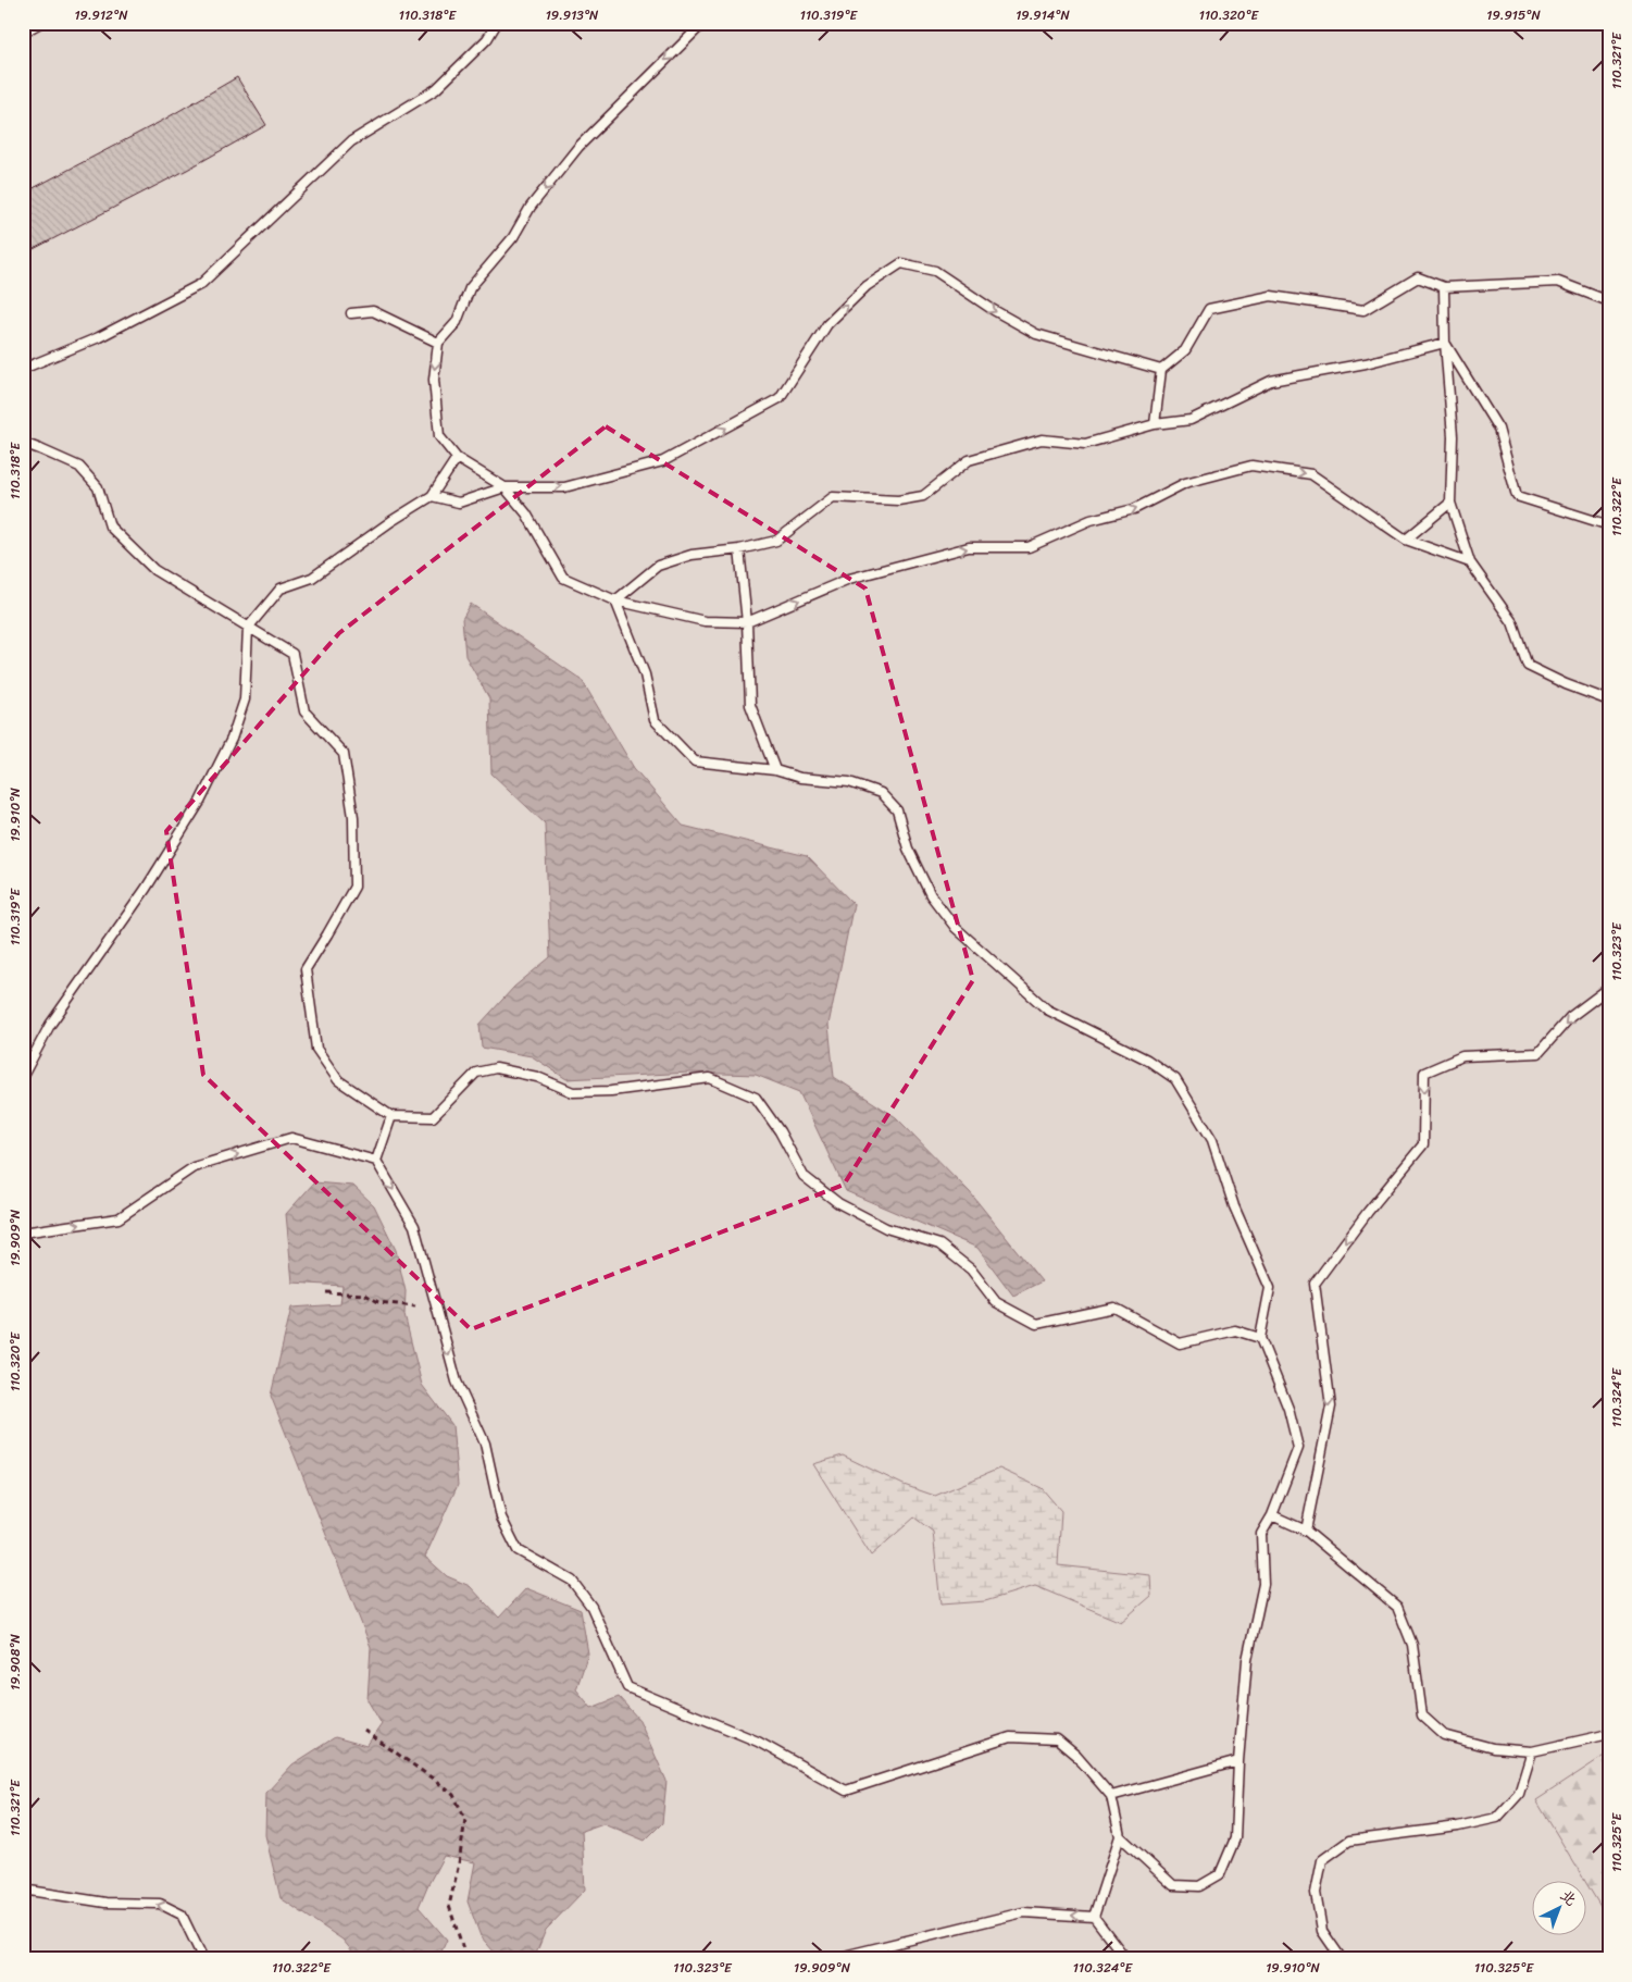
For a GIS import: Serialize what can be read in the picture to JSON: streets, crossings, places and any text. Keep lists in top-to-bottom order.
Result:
{
  "north": "top right",
  "coordinates": [
    "19.912°N",
    "110.318°E",
    "19.913°N",
    "110.319°E",
    "19.914°N",
    "110.320°E",
    "19.915°N",
    "110.321°E",
    "110.322°E",
    "19.910°N",
    "110.323°E",
    "19.909°N",
    "110.324°E",
    "19.908°N",
    "110.325°E"
  ]
}
